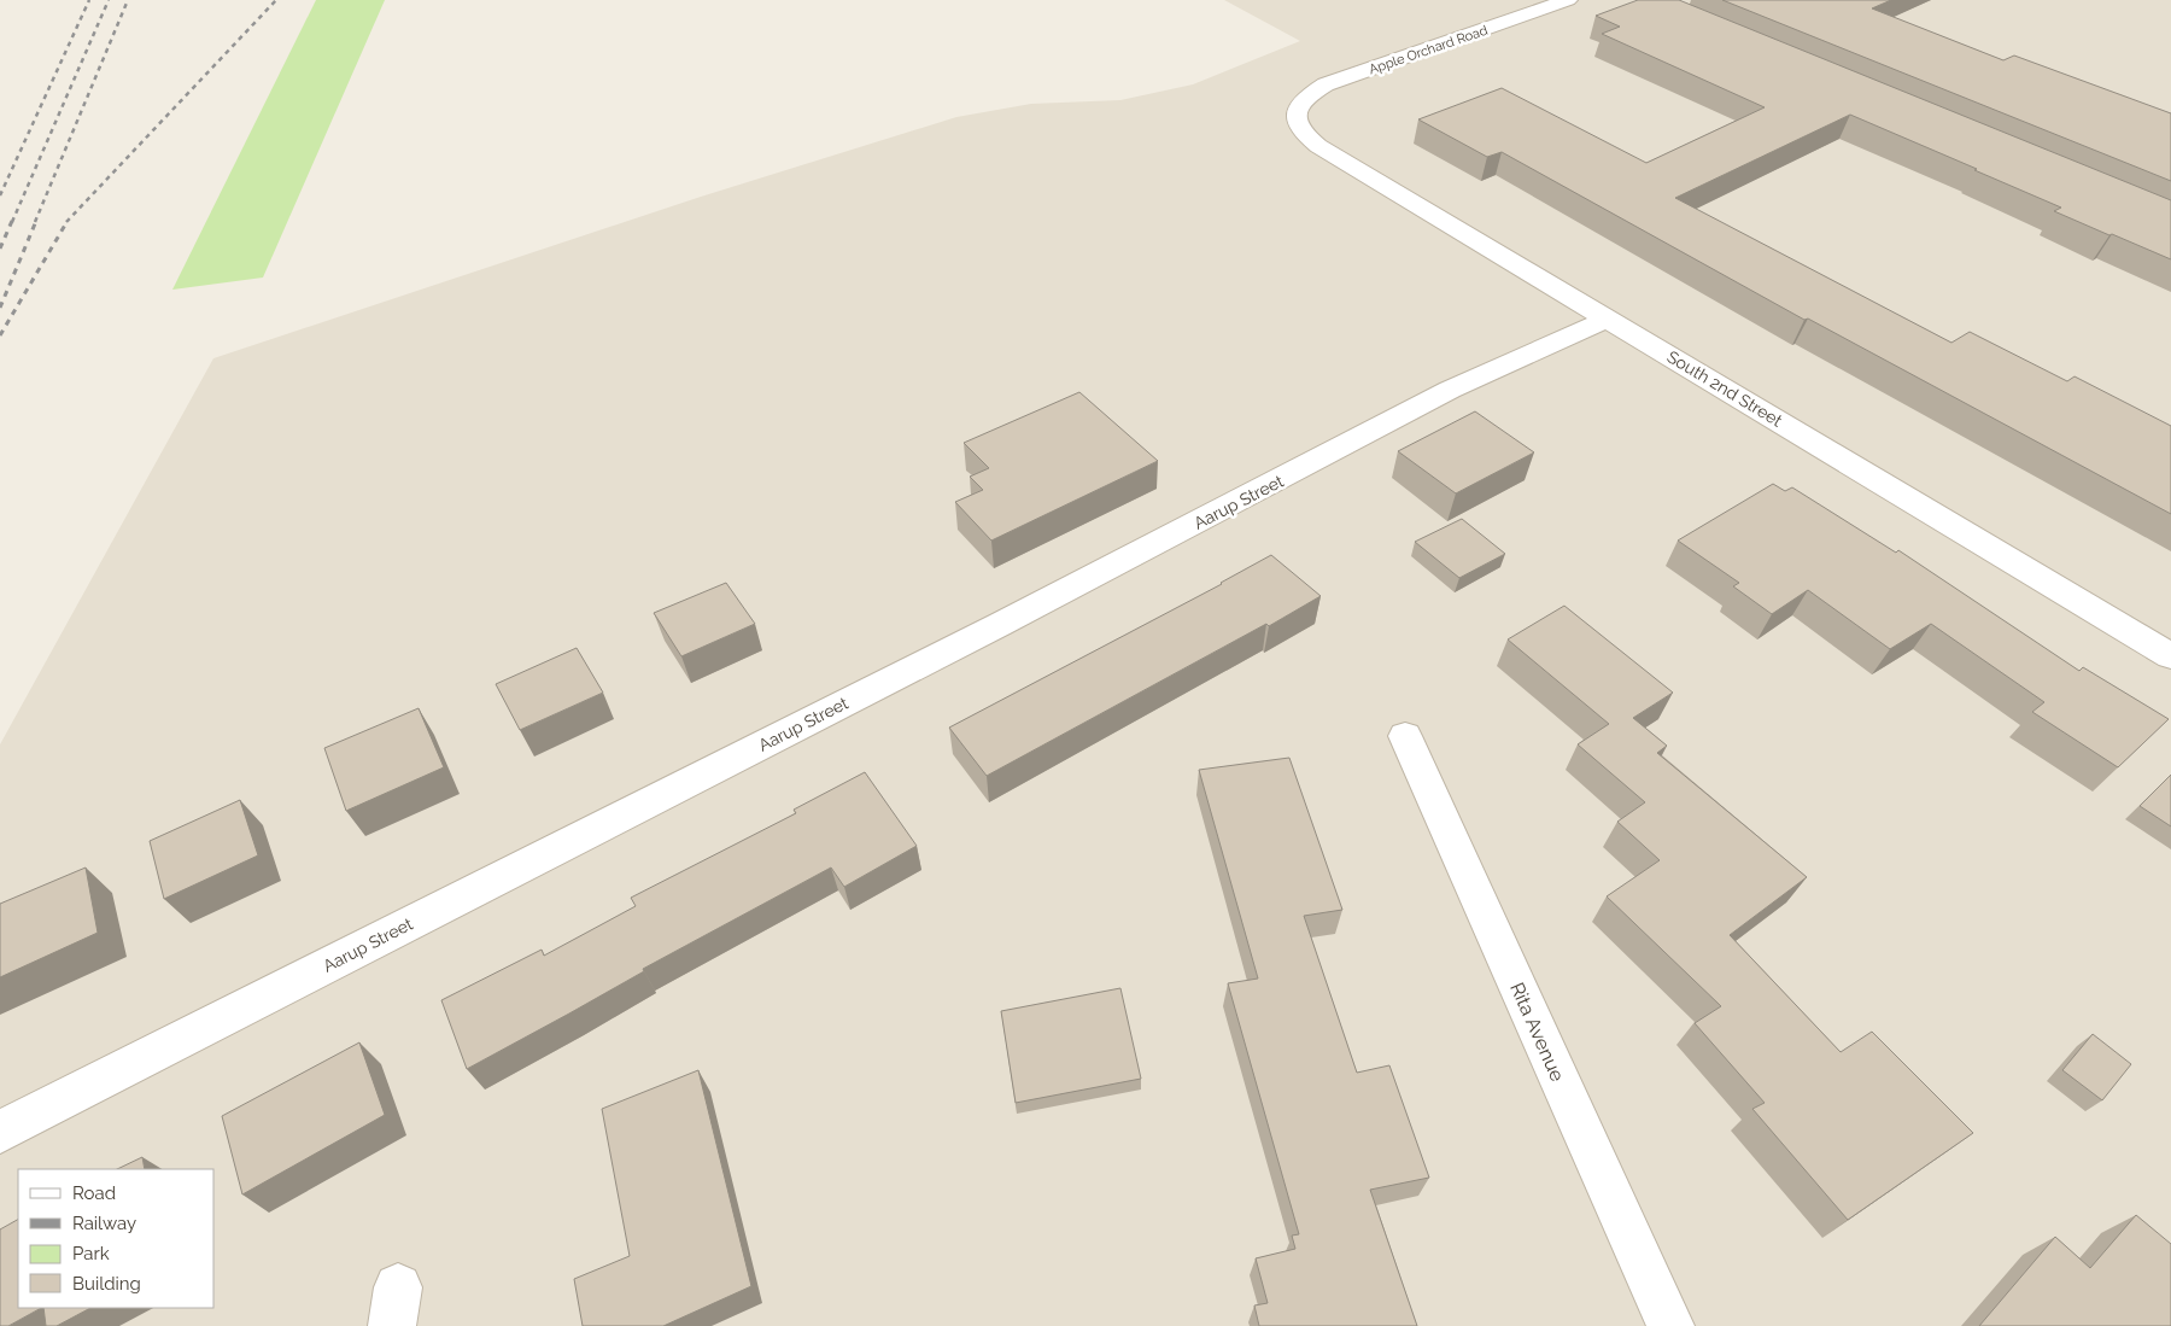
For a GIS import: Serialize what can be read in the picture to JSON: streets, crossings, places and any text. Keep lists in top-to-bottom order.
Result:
{
  "streets": {
    "street": [
      "Apple Orchard Road",
      "South 2nd Street",
      "Aarup Street",
      "Rita Avenue"
    ]
  },
  "crossings": [
    ["Apple Orchard Road", "South 2nd Street"],
    ["South 2nd Street", "Aarup Street"]
  ],
  "legend": [
    "Road",
    "Railway",
    "Park",
    "Building"
  ]
}
